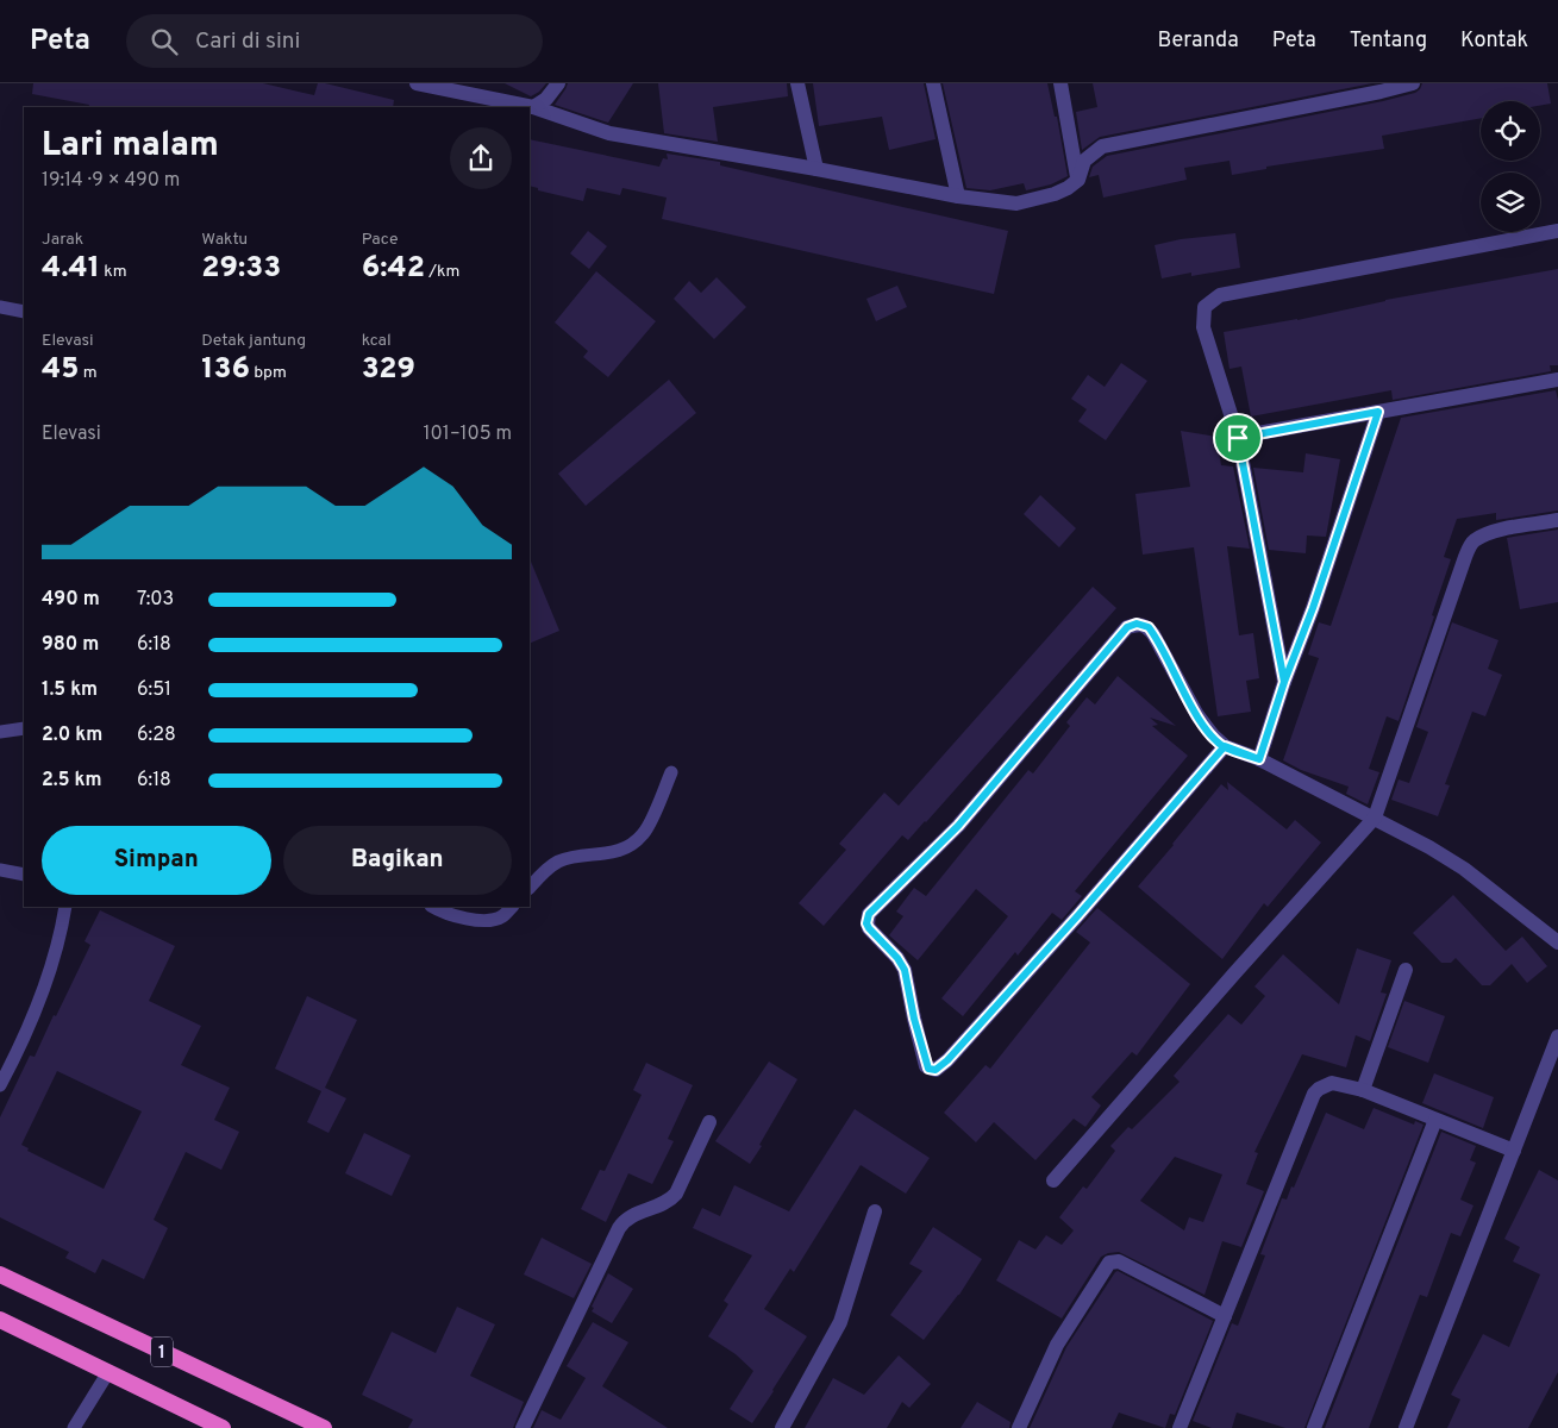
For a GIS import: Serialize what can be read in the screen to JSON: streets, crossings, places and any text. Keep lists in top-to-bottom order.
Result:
{
  "streets": {
    "highway": ["1"]
  },
  "page": {
    "header": "Peta",
    "search": "Cari di sini",
    "nav": [
      "Beranda",
      "Peta",
      "Tentang",
      "Kontak"
    ],
    "heading": ["Lari malam", "19:14 · 9 × 490 m"],
    "stats": [
      ["Jarak", "4.41 km"],
      ["Waktu", "29:33"],
      ["Pace", "6:42 /km"],
      ["Elevasi", "45 m"],
      ["Detak jantung", "136 bpm"],
      ["kcal", "329"]
    ],
    "chart": ["Elevasi", "101–105 m"],
    "list": [
      {
        "name": "490 m",
        "note": "7:03"
      },
      {
        "name": "980 m",
        "note": "6:18"
      },
      {
        "name": "1.5 km",
        "note": "6:51"
      },
      {
        "name": "2.0 km",
        "note": "6:28"
      },
      {
        "name": "2.5 km",
        "note": "6:18"
      }
    ],
    "buttons": ["Simpan", "Bagikan"]
  }
}
